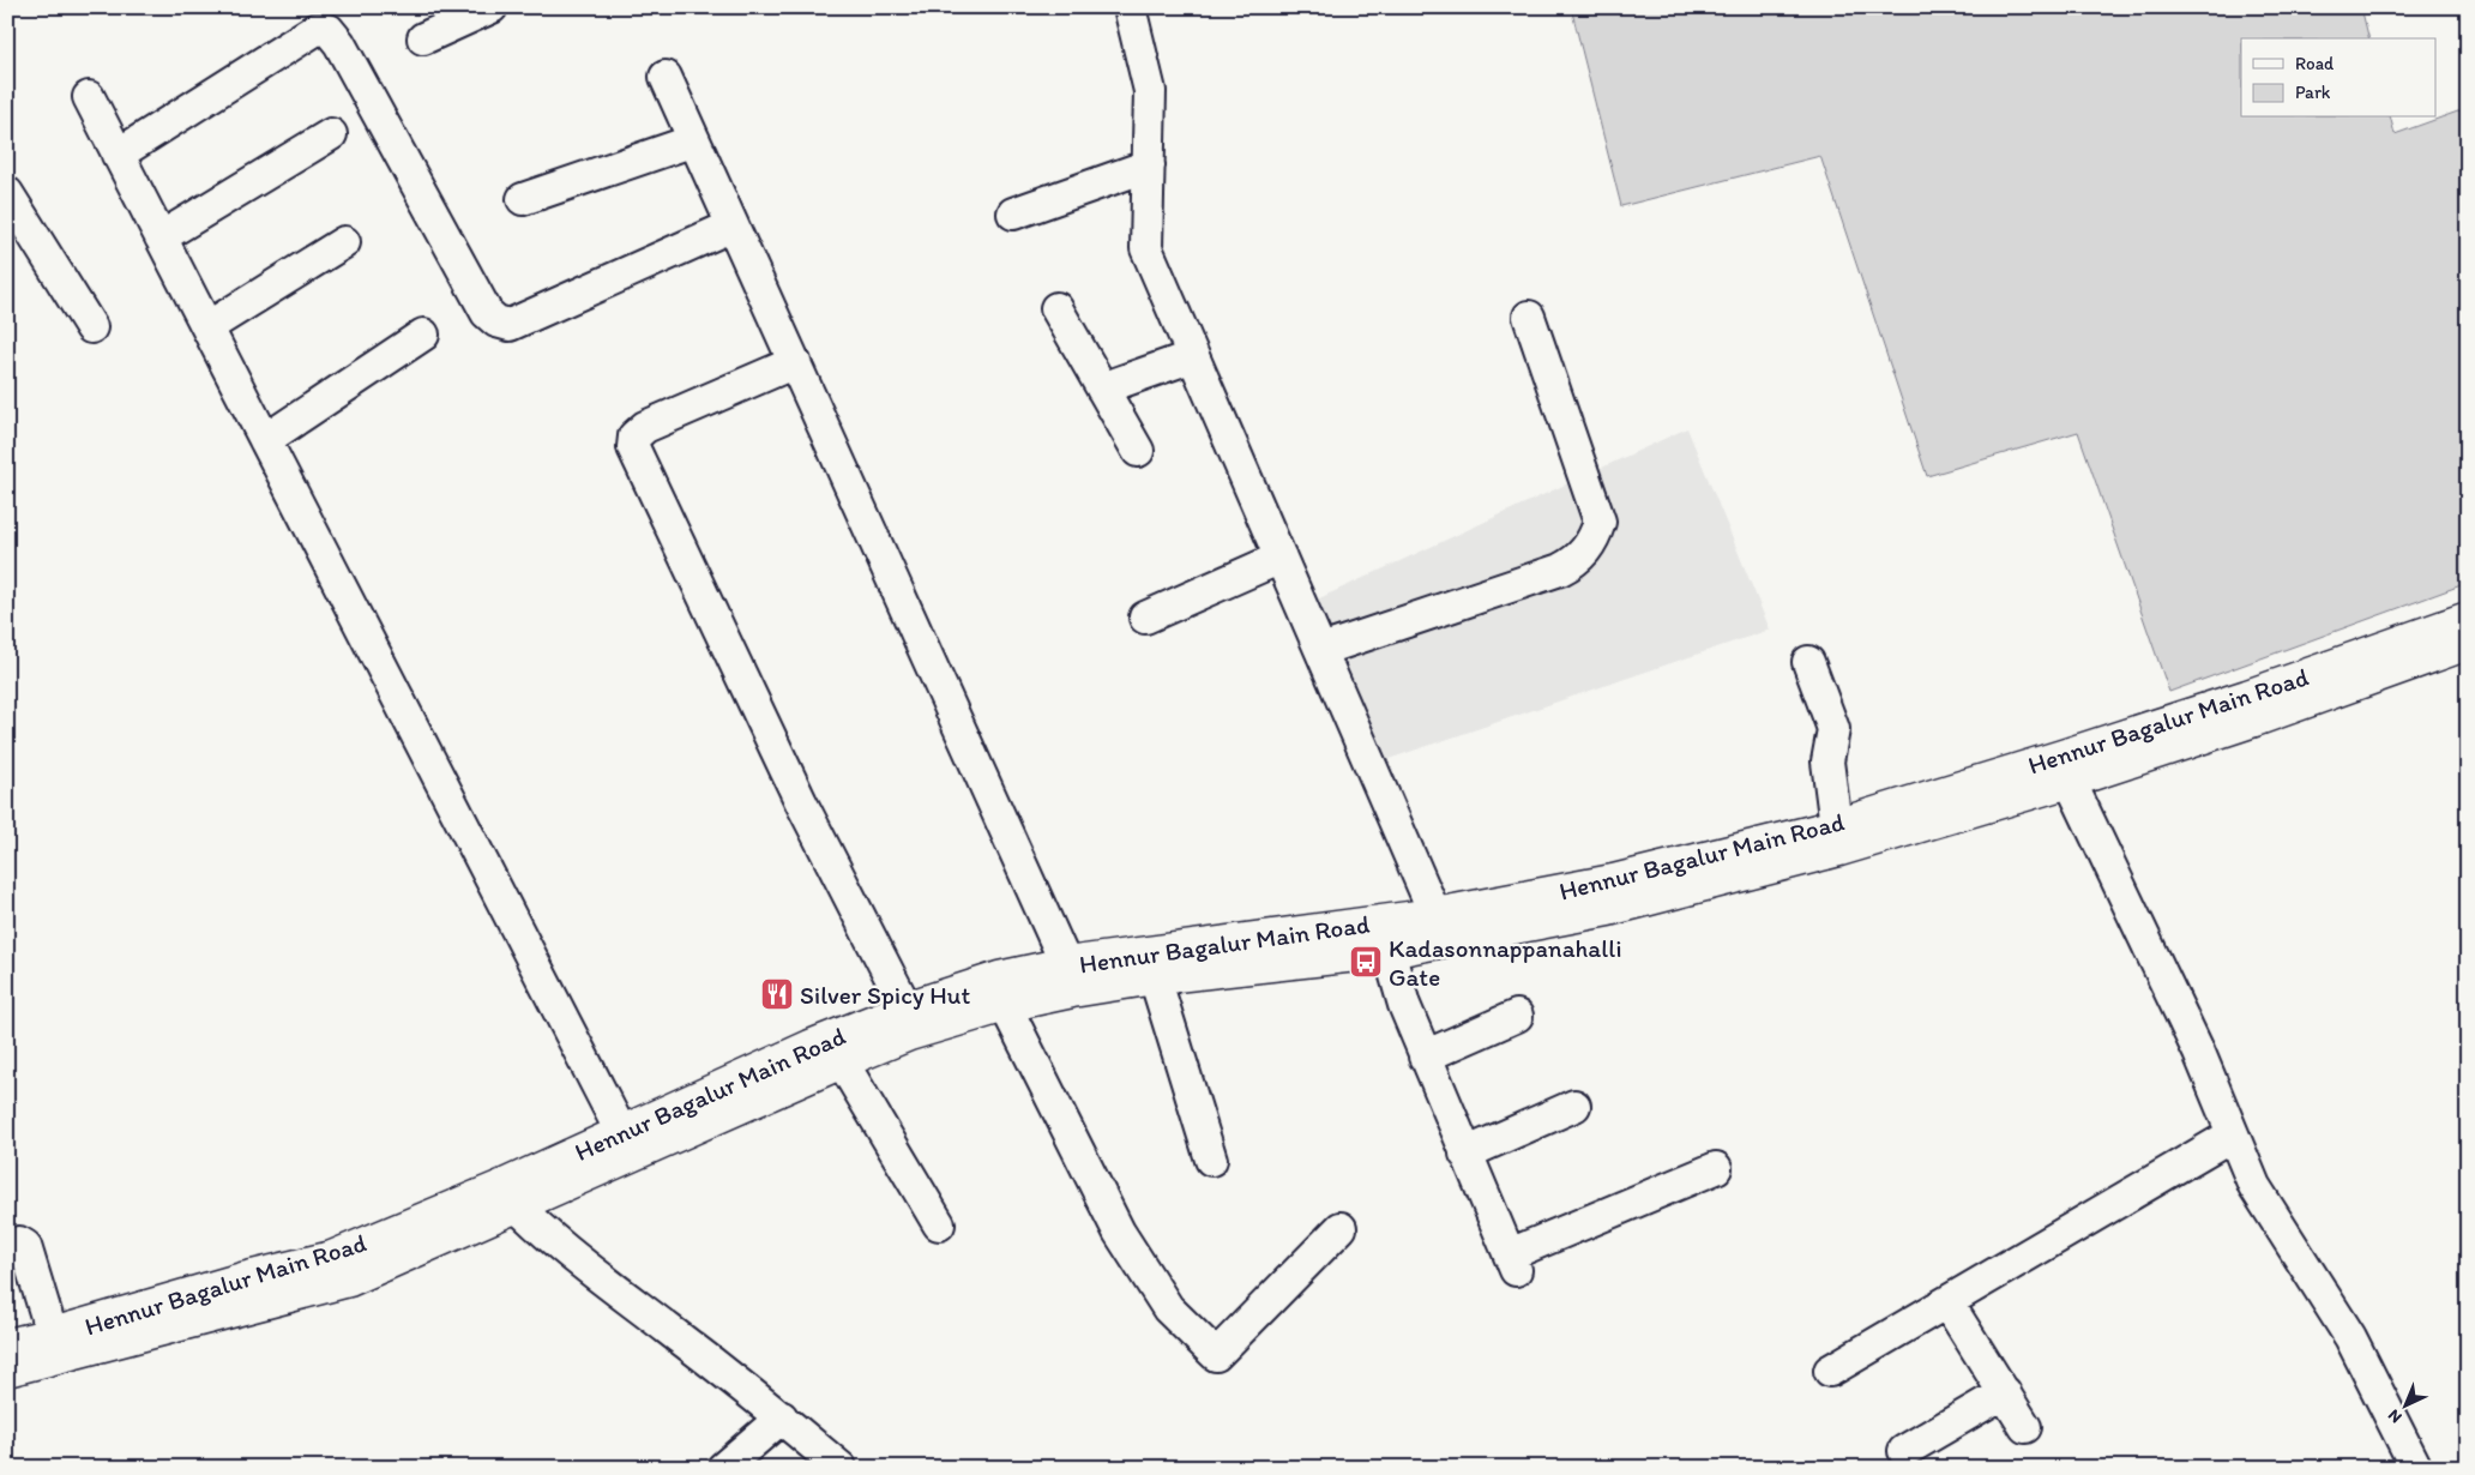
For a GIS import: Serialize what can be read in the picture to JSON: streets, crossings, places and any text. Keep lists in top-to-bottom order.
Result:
{
  "streets": {
    "main road": ["Hennur Bagalur Main Road"]
  },
  "places": {
    "bus stop": ["Kadasonnappanahalli Gate"],
    "restaurant": ["Silver Spicy Hut"]
  },
  "legend": ["Road", "Park"],
  "north": "bottom left"
}
